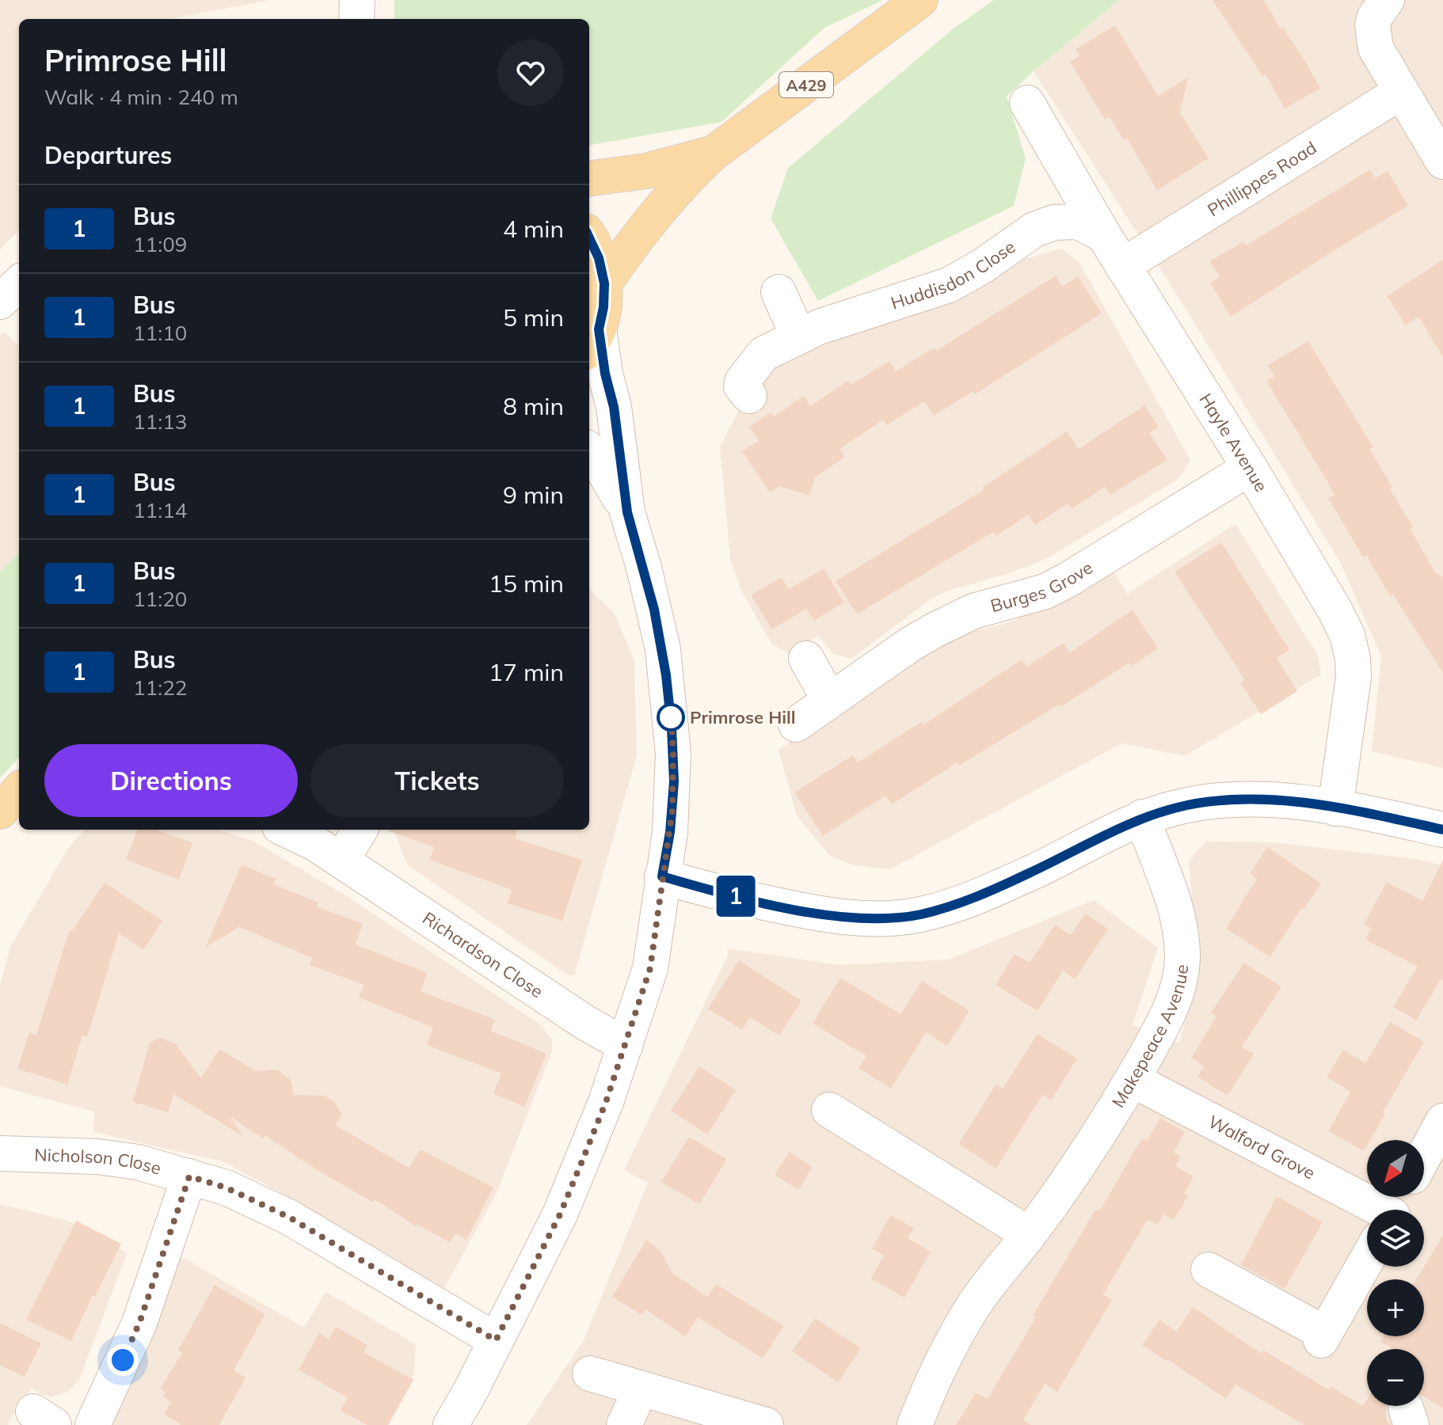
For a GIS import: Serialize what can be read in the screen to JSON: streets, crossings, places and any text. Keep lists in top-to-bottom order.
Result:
{
  "streets": {
    "main road": ["A429"],
    "street": [
      "Phillippes Road",
      "Huddisdon Close",
      "Hayle Avenue",
      "Burges Grove",
      "Richardson Close",
      "Makepeace Avenue",
      "Walford Grove",
      "Nicholson Close"
    ]
  },
  "crossings": [
    ["Phillippes Road", "Hayle Avenue"],
    ["Huddisdon Close", "Hayle Avenue"],
    ["Hayle Avenue", "Burges Grove"],
    ["Makepeace Avenue", "Walford Grove"]
  ],
  "places": ["Primrose Hill"],
  "lines": ["bus line 1"],
  "north": "bottom left",
  "page": {
    "on_map": "1",
    "heading": [
      ["Primrose Hill", "Walk · 4 min · 240 m"],
      "Departures"
    ],
    "list": [
      {
        "mark": "1",
        "name": "Bus",
        "note": "11:09",
        "value": "4 min"
      },
      {
        "mark": "1",
        "name": "Bus",
        "note": "11:10",
        "value": "5 min"
      },
      {
        "mark": "1",
        "name": "Bus",
        "note": "11:13",
        "value": "8 min"
      },
      {
        "mark": "1",
        "name": "Bus",
        "note": "11:14",
        "value": "9 min"
      },
      {
        "mark": "1",
        "name": "Bus",
        "note": "11:20",
        "value": "15 min"
      },
      {
        "mark": "1",
        "name": "Bus",
        "note": "11:22",
        "value": "17 min"
      }
    ],
    "buttons": ["Directions", "Tickets"],
    "map_buttons": ["+", "−"]
  }
}
